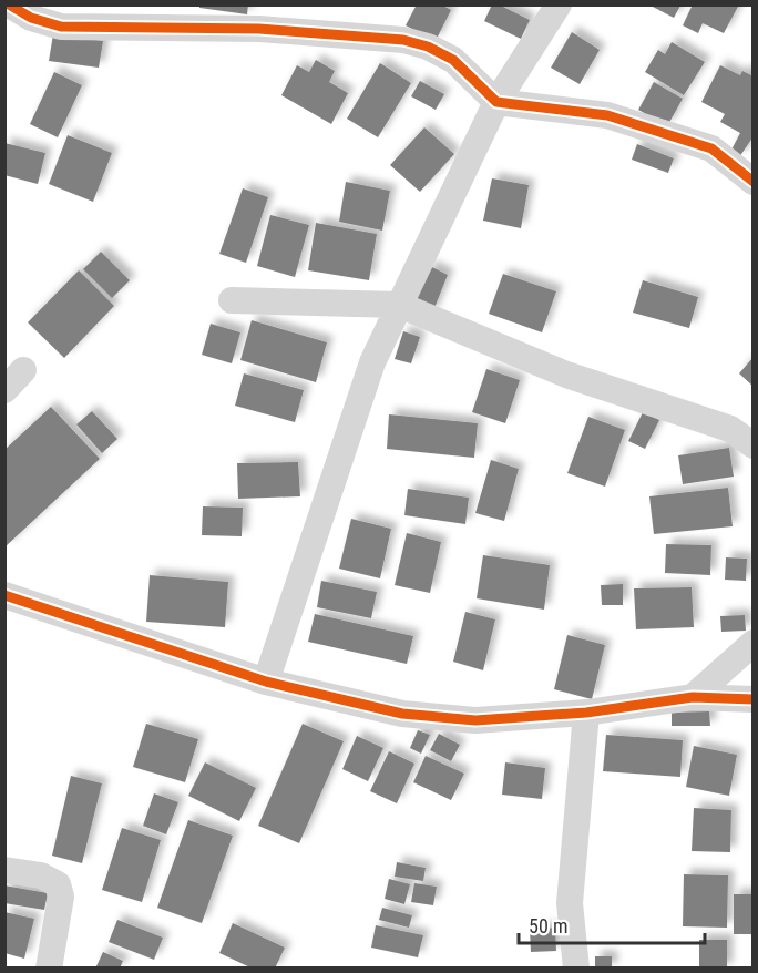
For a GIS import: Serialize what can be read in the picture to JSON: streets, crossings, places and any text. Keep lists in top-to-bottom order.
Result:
{
  "scale_bar": "50 m"
}
